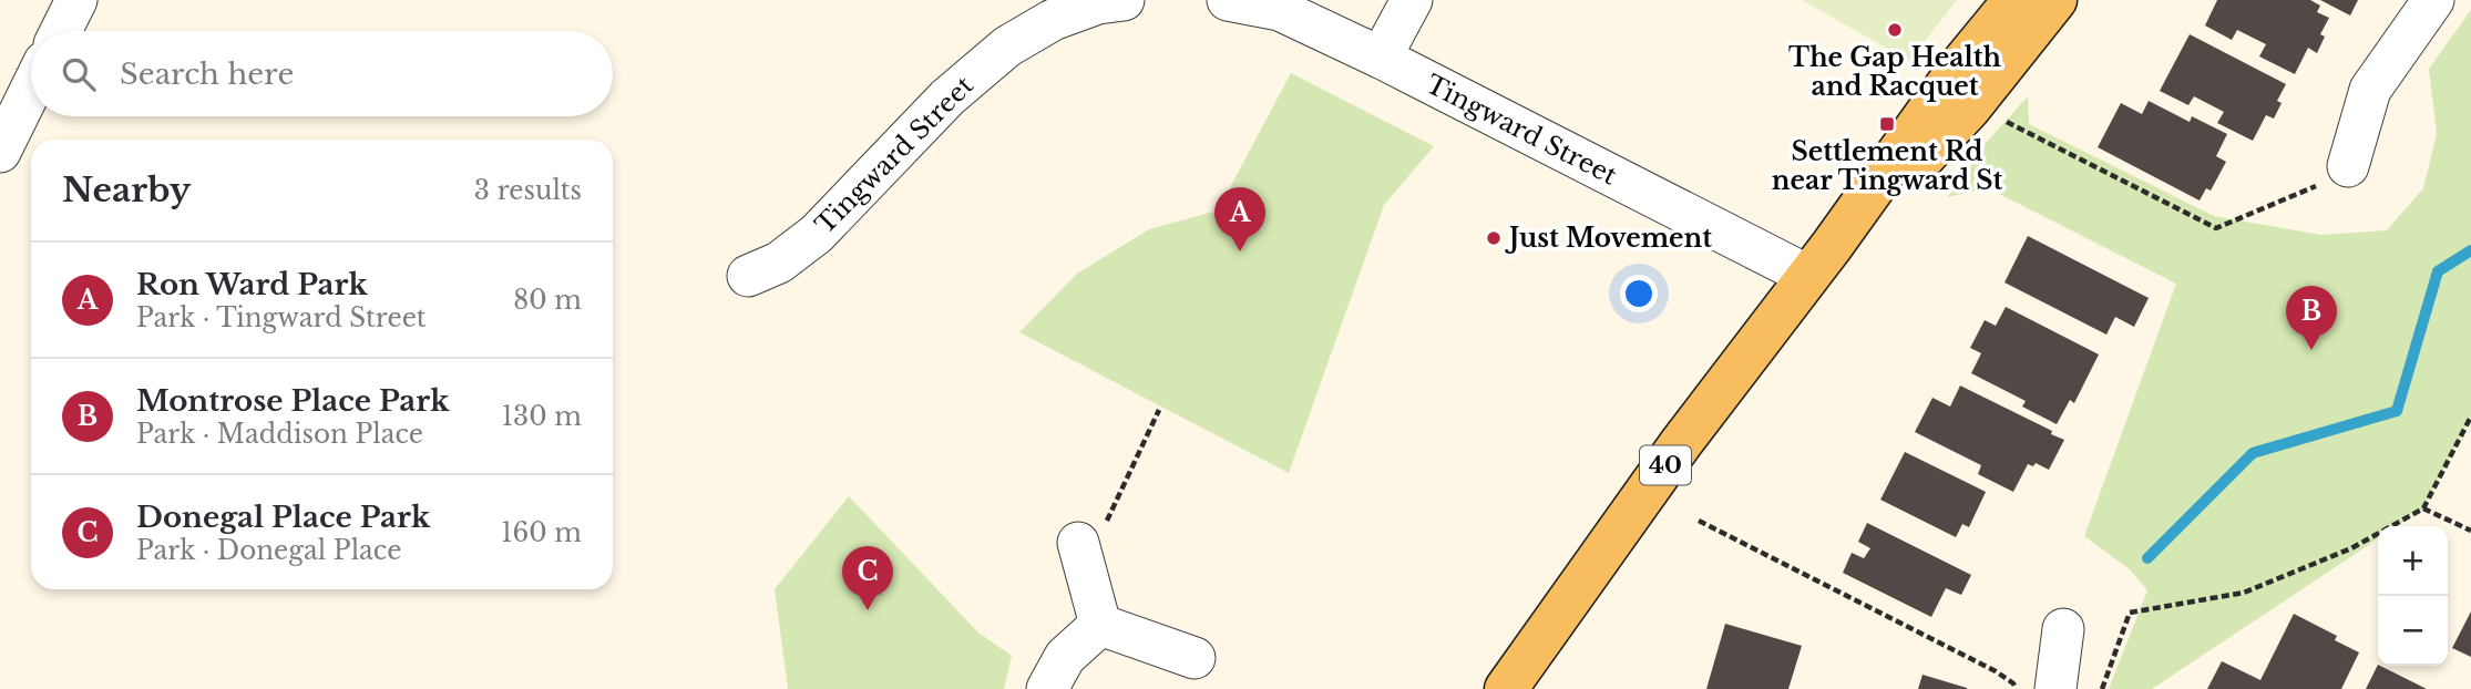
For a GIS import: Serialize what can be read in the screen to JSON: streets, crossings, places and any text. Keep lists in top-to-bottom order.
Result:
{
  "streets": {
    "main road": ["40"],
    "street": ["Tingward Street"]
  },
  "crossings": [
    ["Tingward Street", "40"]
  ],
  "places": {
    "other": ["The Gap Health and Racquet", "Just Movement"],
    "transit": ["Settlement Rd near Tingward St"]
  },
  "page": {
    "search": "Search here",
    "heading": ["Nearby", "3 results"],
    "pins": ["A", "B", "C"],
    "list": [
      {
        "mark": "A",
        "name": "Ron Ward Park",
        "note": "Park · Tingward Street",
        "value": "80 m"
      },
      {
        "mark": "B",
        "name": "Montrose Place Park",
        "note": "Park · Maddison Place",
        "value": "130 m"
      },
      {
        "mark": "C",
        "name": "Donegal Place Park",
        "note": "Park · Donegal Place",
        "value": "160 m"
      }
    ],
    "map_buttons": ["+", "−"]
  }
}
